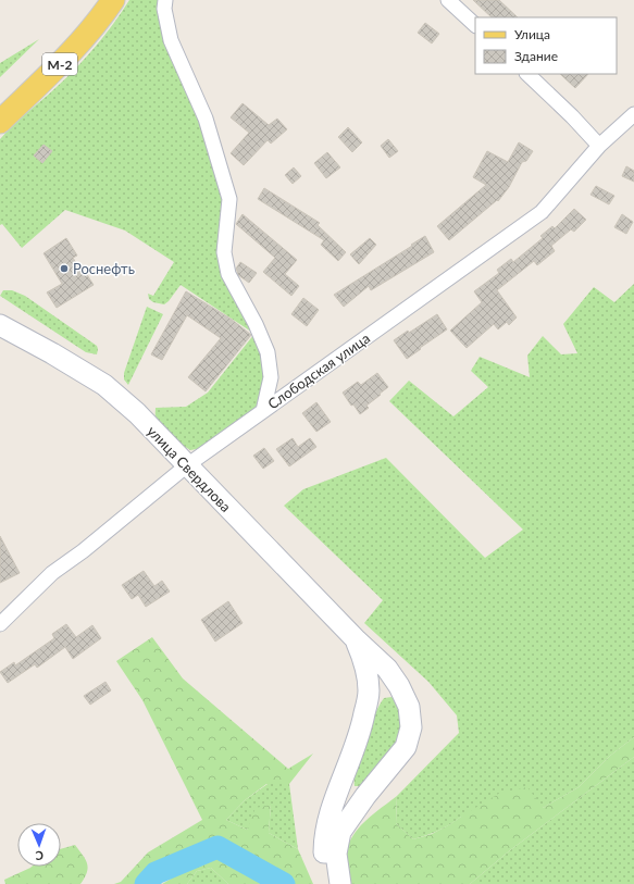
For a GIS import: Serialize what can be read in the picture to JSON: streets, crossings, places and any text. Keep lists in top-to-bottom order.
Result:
{
  "streets": {
    "main road": ["М-2", "улица Свердлова"],
    "street": ["Слободская улица"]
  },
  "crossings": [
    ["Слободская улица", "улица Свердлова"]
  ],
  "places": ["Роснефть"],
  "legend": ["Улица", "Здание"],
  "north": "bottom"
}
